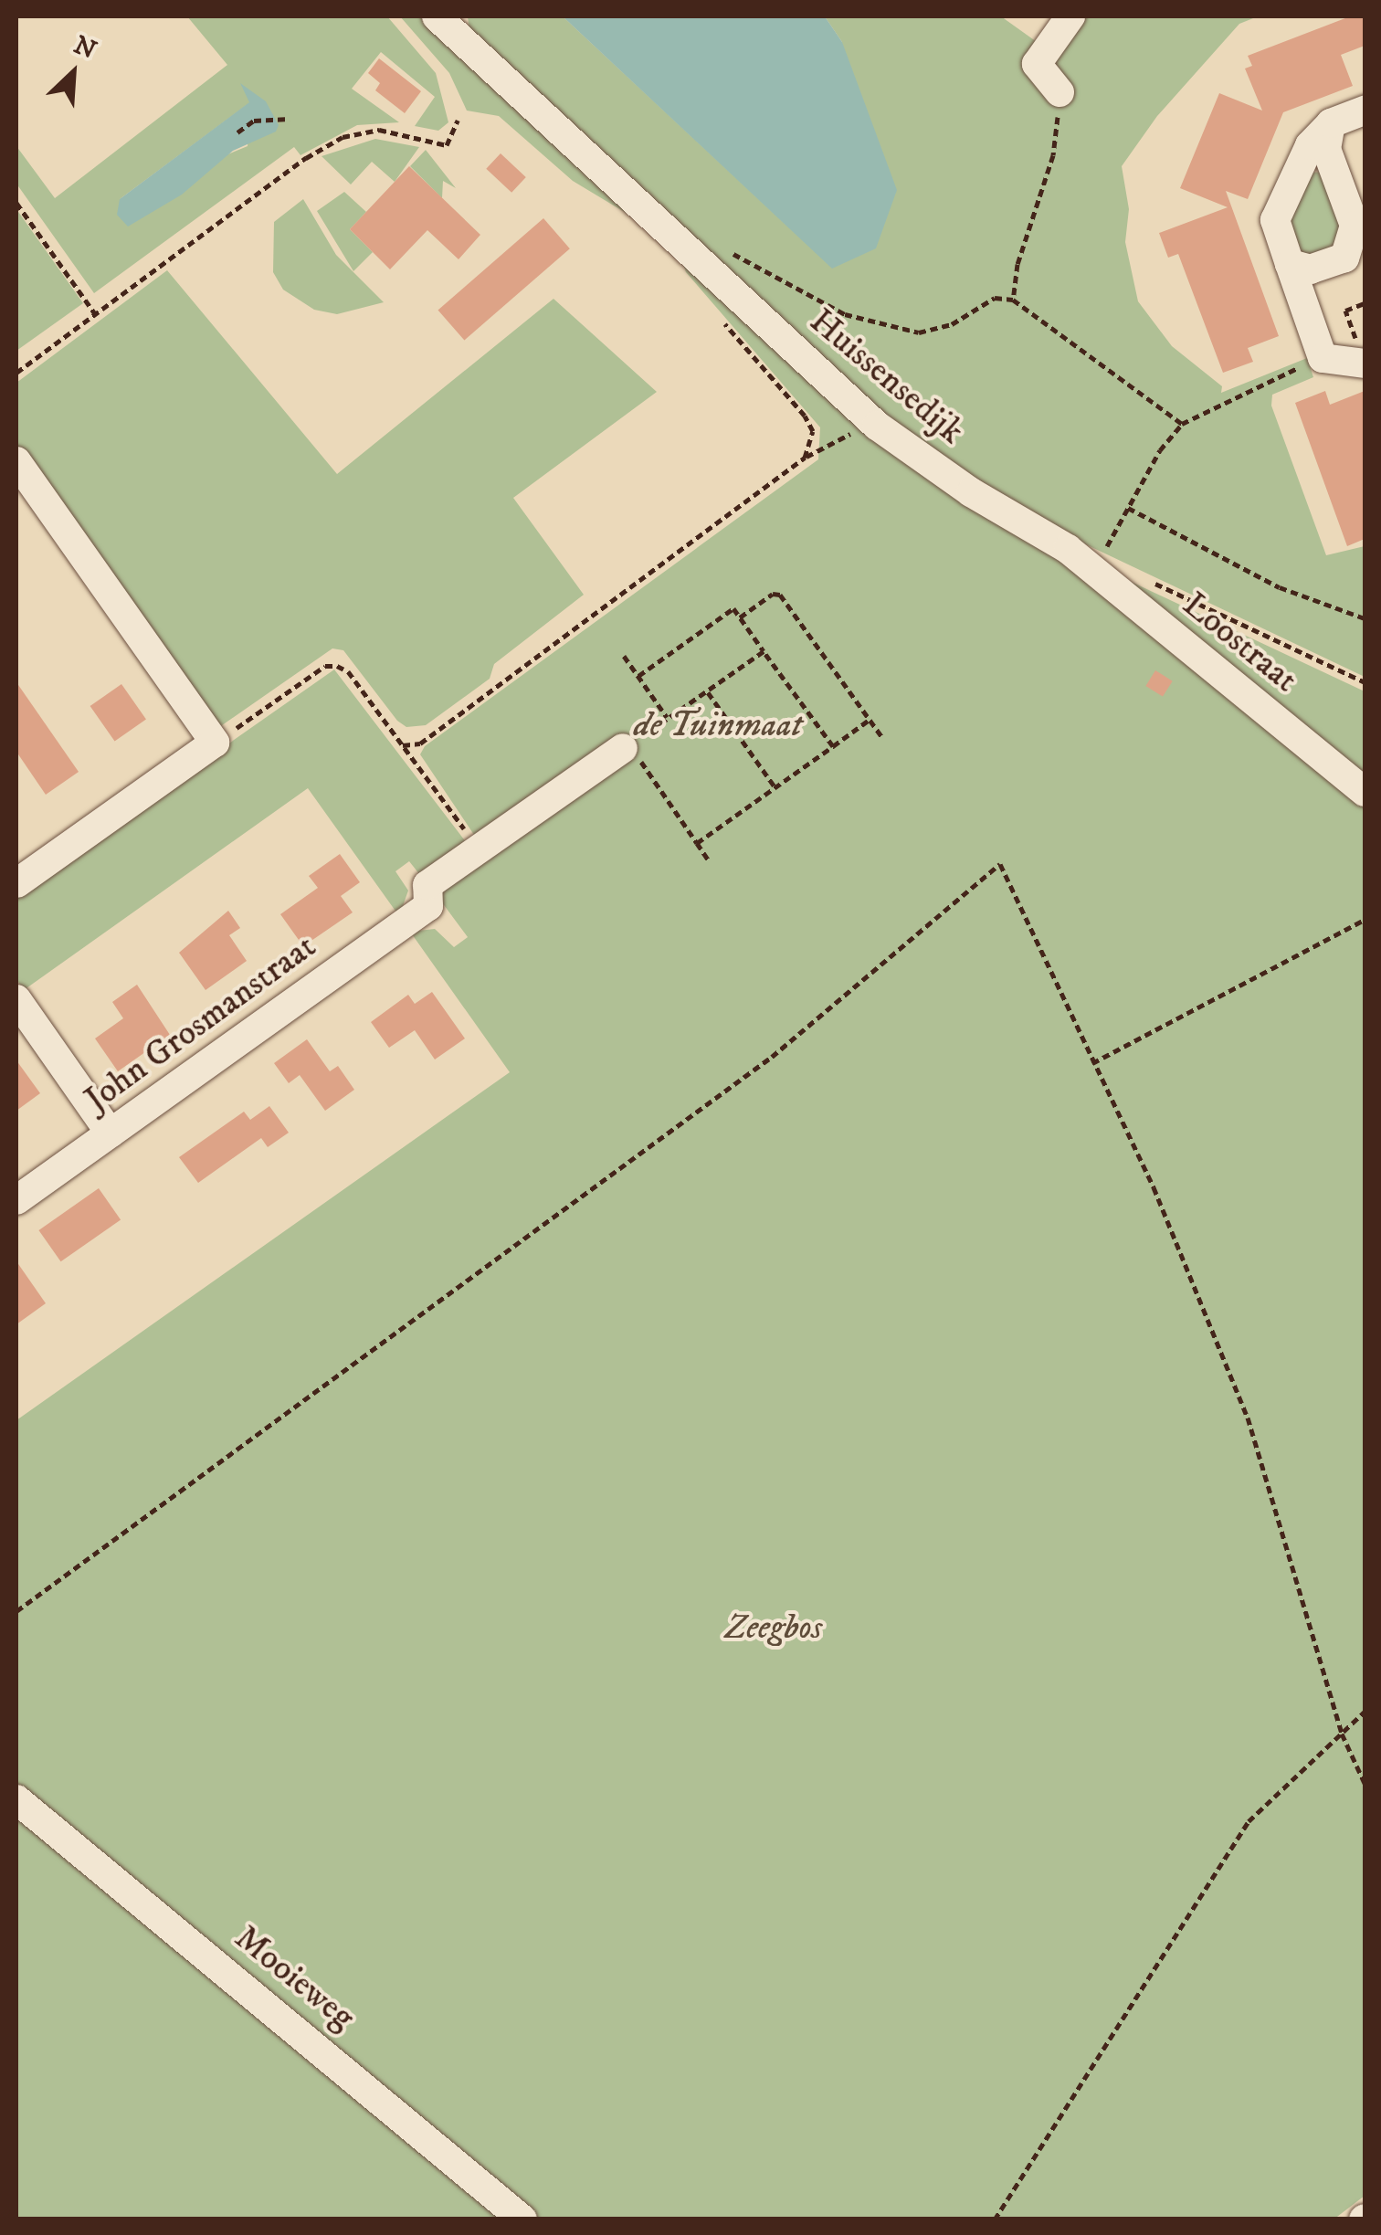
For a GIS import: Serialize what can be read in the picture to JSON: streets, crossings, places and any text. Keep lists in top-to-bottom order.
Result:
{
  "streets": {
    "street": [
      "Huissensedijk",
      "Loostraat",
      "John Grosmanstraat",
      "Mooieweg"
    ]
  },
  "crossings": [
    ["Huissensedijk", "Loostraat"]
  ],
  "parks": ["de Tuinmaat", "Zeegbos"],
  "north": "top right"
}
